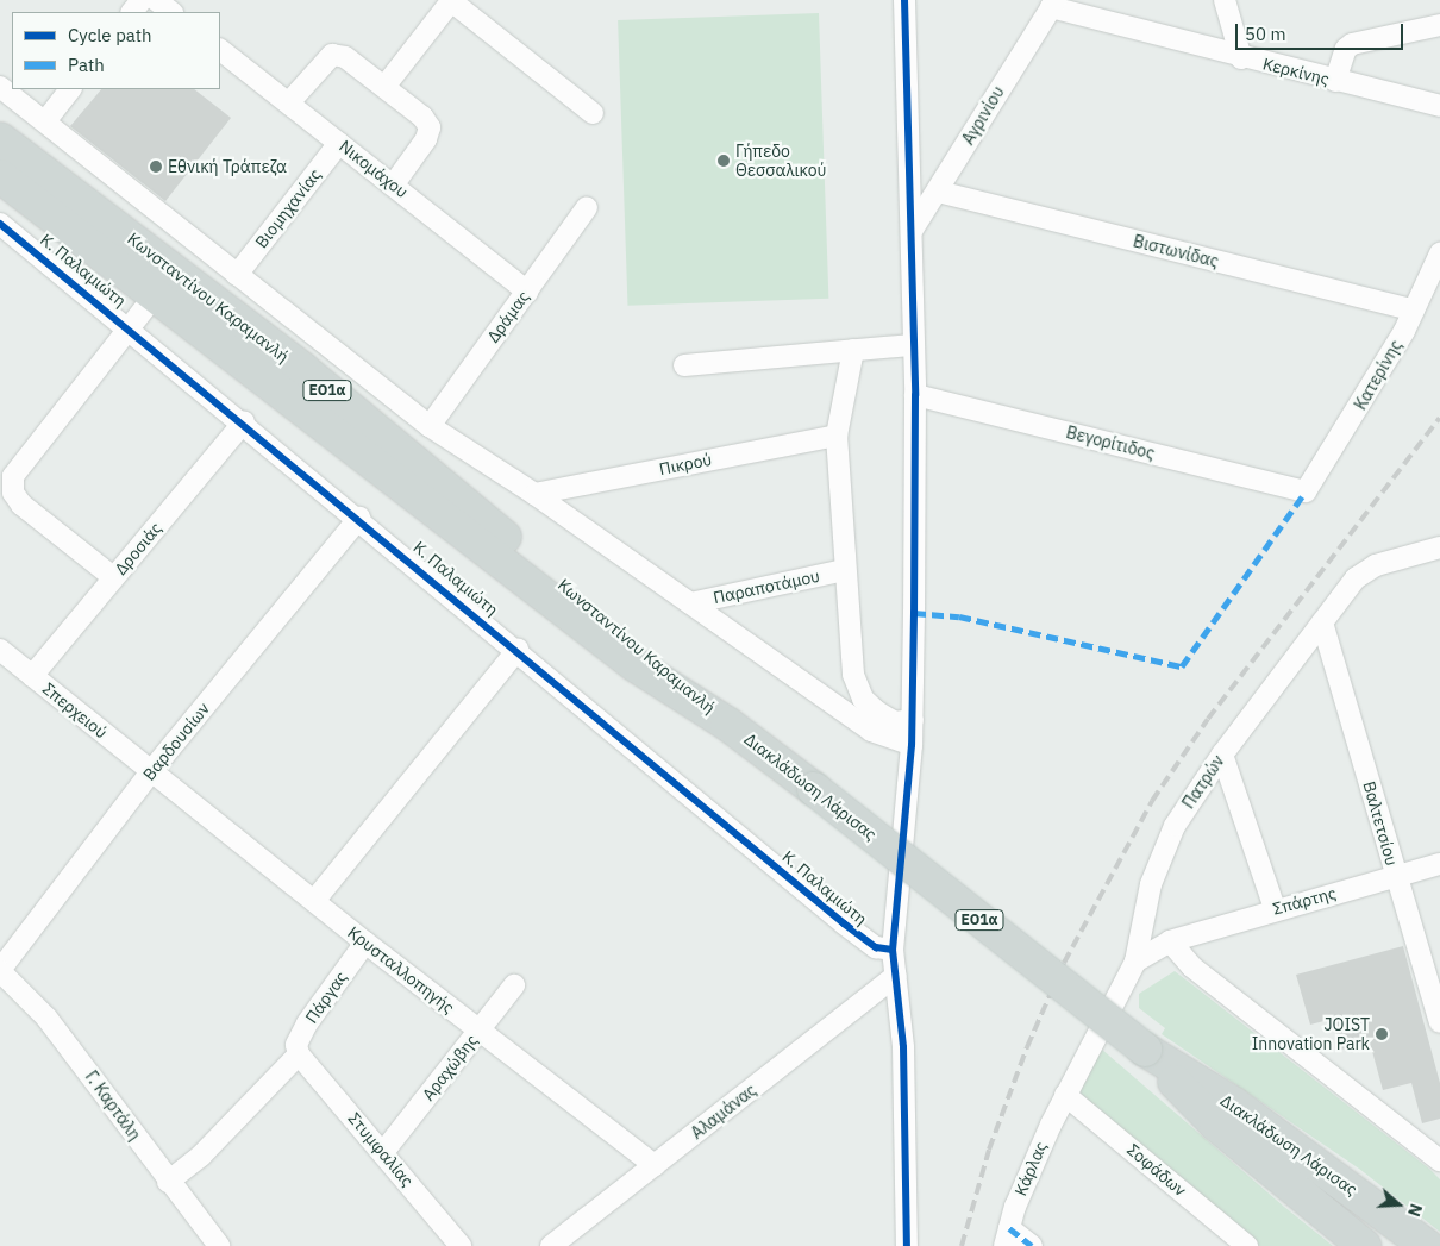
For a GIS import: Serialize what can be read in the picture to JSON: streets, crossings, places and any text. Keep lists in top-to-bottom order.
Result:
{
  "streets": {
    "main road": ["Κωνσταντίνου Καραμανλή", "ΕΟ1α", "Διακλάδωση Λάρισας"],
    "street": [
      "Κερκίνης",
      "Αγρινίου",
      "Νικομάχου",
      "Βιομηχανίας",
      "Βιστωνίδας",
      "Κ. Παλαμιώτη",
      "Δράμας",
      "Κατερίνης",
      "Βεγορίτιδος",
      "Πικρού",
      "Δροσιάς",
      "Παραποτάμου",
      "Σπερχειού",
      "Βαρδουσίων",
      "Πατρών",
      "Βαλτετσίου",
      "Σπάρτης",
      "Κρυσταλλοπηγής",
      "Πάργας",
      "Αραχώβης",
      "Γ. Καρτάλη",
      "Αλαμάνας",
      "Στυμφαλίας",
      "Κάρλας",
      "Σοφάδων"
    ]
  },
  "crossings": [
    ["Κερκίνης", "Αγρινίου"],
    ["Αγρινίου", "Βιστωνίδας"],
    ["Νικομάχου", "Βιομηχανίας"],
    ["Νικομάχου", "Δράμας"],
    ["Βιστωνίδας", "Κατερίνης"],
    ["Κ. Παλαμιώτη", "Δροσιάς"],
    ["Κ. Παλαμιώτη", "Βαρδουσίων"],
    ["Κωνσταντίνου Καραμανλή", "Διακλάδωση Λάρισας"],
    ["Κατερίνης", "Βεγορίτιδος"],
    ["Δροσιάς", "Σπερχειού"],
    ["Σπερχειού", "Βαρδουσίων"],
    ["Σπερχειού", "Κρυσταλλοπηγής"],
    ["Βαρδουσίων", "Κρυσταλλοπηγής"],
    ["Βαρδουσίων", "Γ. Καρτάλη"],
    ["Πατρών", "Βαλτετσίου"],
    ["Πατρών", "Σπάρτης"],
    ["Πατρών", "Κάρλας"],
    ["Πατρών", "Σοφάδων"],
    ["Βαλτετσίου", "Σπάρτης"],
    ["Κρυσταλλοπηγής", "Πάργας"],
    ["Κρυσταλλοπηγής", "Αραχώβης"],
    ["Κρυσταλλοπηγής", "Αλαμάνας"],
    ["Πάργας", "Στυμφαλίας"],
    ["Αραχώβης", "Στυμφαλίας"],
    ["Κάρλας", "Σοφάδων"]
  ],
  "places": ["Γήπεδο Θεσσαλικού", "Εθνική Τράπεζα", "JOIST Innovation Park"],
  "legend": ["Cycle path", "Path"],
  "scale_bar": "50 m",
  "north": "right"
}
